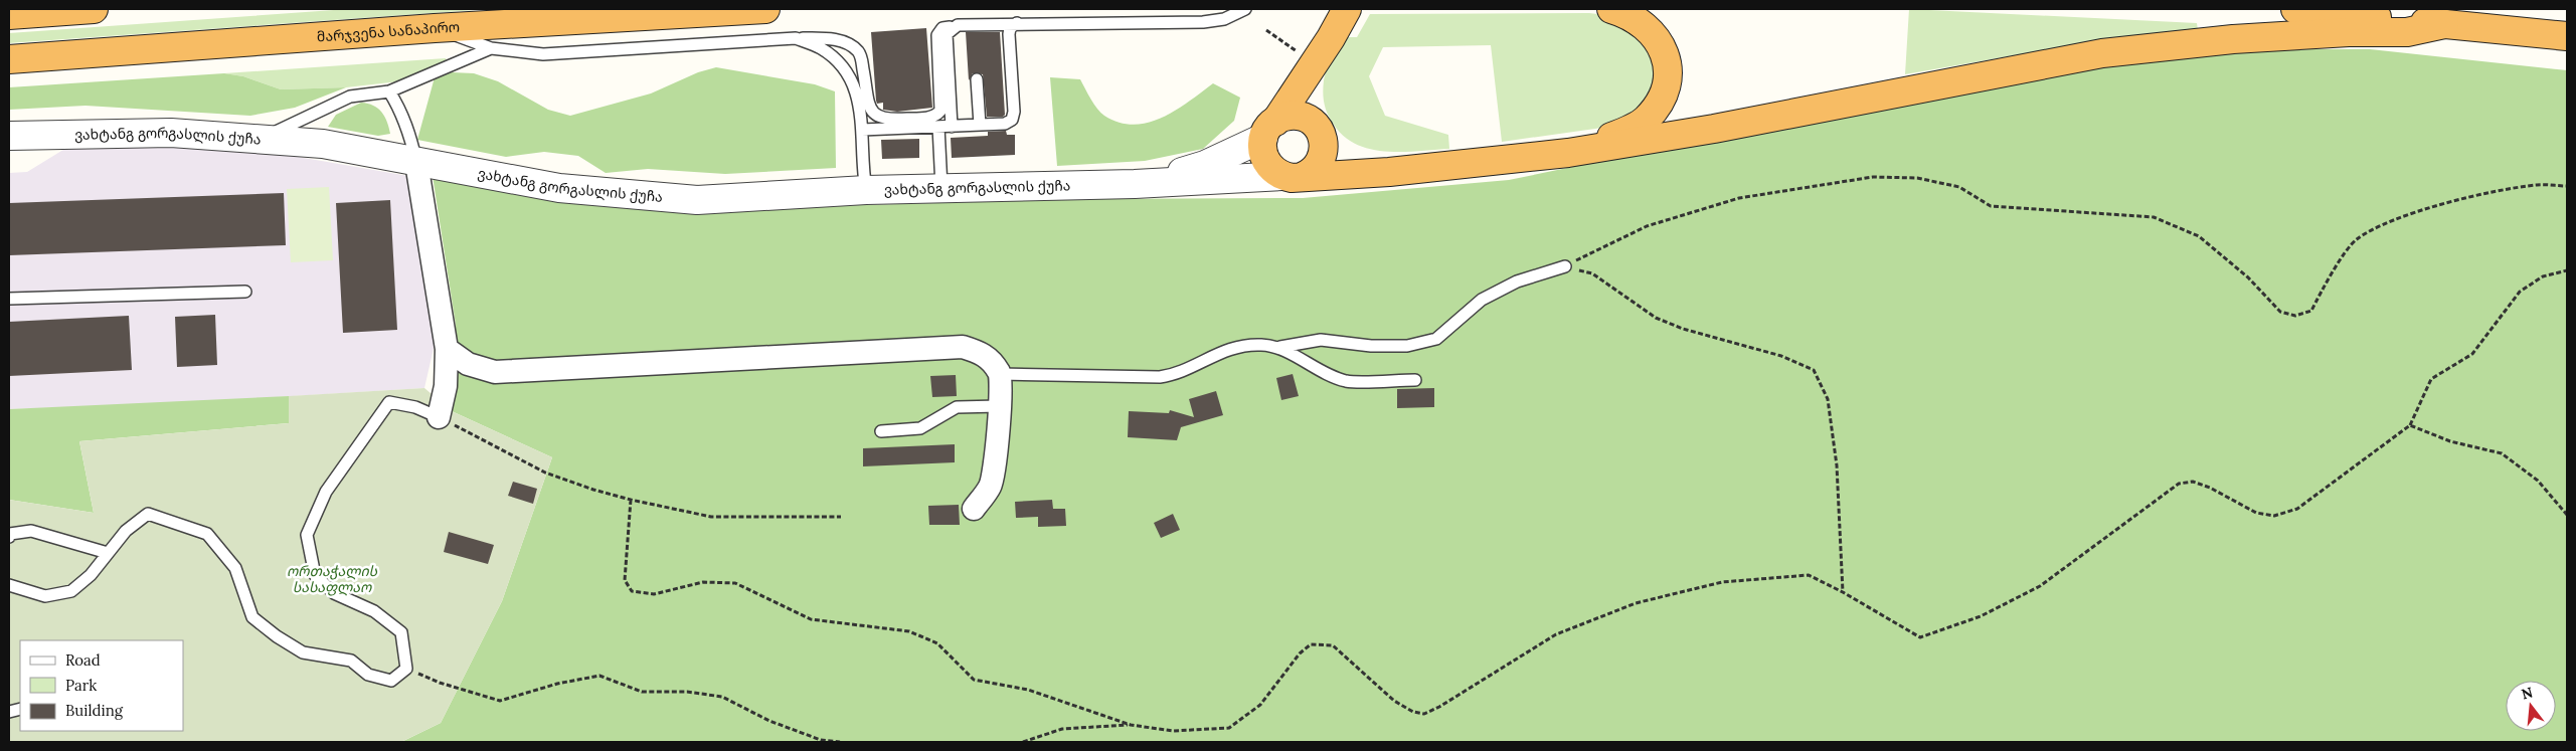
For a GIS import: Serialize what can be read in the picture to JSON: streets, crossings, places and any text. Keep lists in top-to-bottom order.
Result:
{
  "streets": {
    "highway": ["მარჯვენა სანაპირო"],
    "street": ["ვახტანგ გორგასლის ქუჩა"]
  },
  "parks": ["ორთაჭალის სასაფლაო"],
  "legend": ["Road", "Park", "Building"],
  "north": "top"
}
